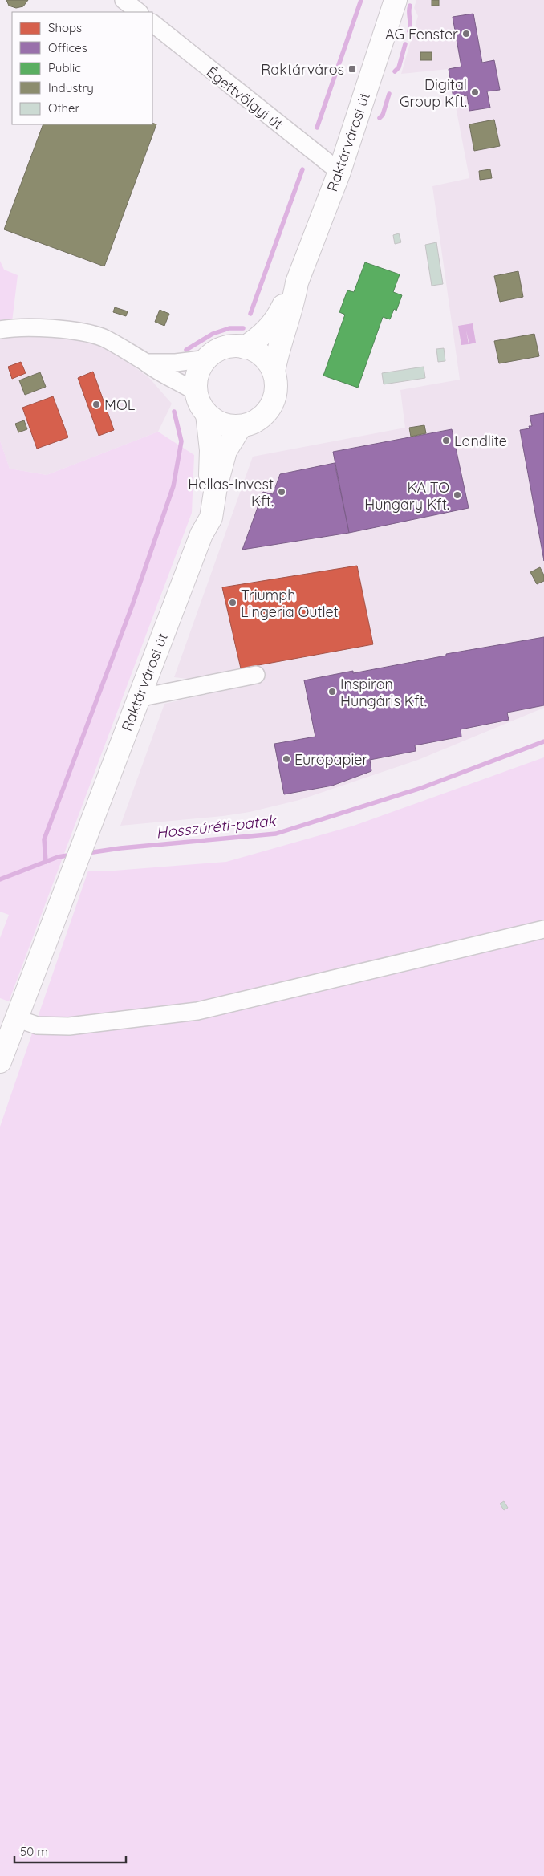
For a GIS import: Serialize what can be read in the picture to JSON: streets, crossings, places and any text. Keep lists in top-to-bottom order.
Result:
{
  "streets": {
    "street": ["Égettvölgyi út", "Raktárvárosi út"]
  },
  "crossings": [
    ["Égettvölgyi út", "Raktárvárosi út"]
  ],
  "water": ["Hosszúréti-patak"],
  "places": {
    "other": [
      "AG Fenster",
      "Digital Group Kft.",
      "MOL",
      "Landlite",
      "Hellas-Invest Kft.",
      "KAITO Hungary Kft.",
      "Triumph Lingeria Outlet",
      "Inspiron Hungáris Kft.",
      "Europapier"
    ],
    "transit": ["Raktárváros"]
  },
  "legend": [
    "Shops",
    "Offices",
    "Public",
    "Industry",
    "Other"
  ],
  "scale_bar": "50 m"
}
